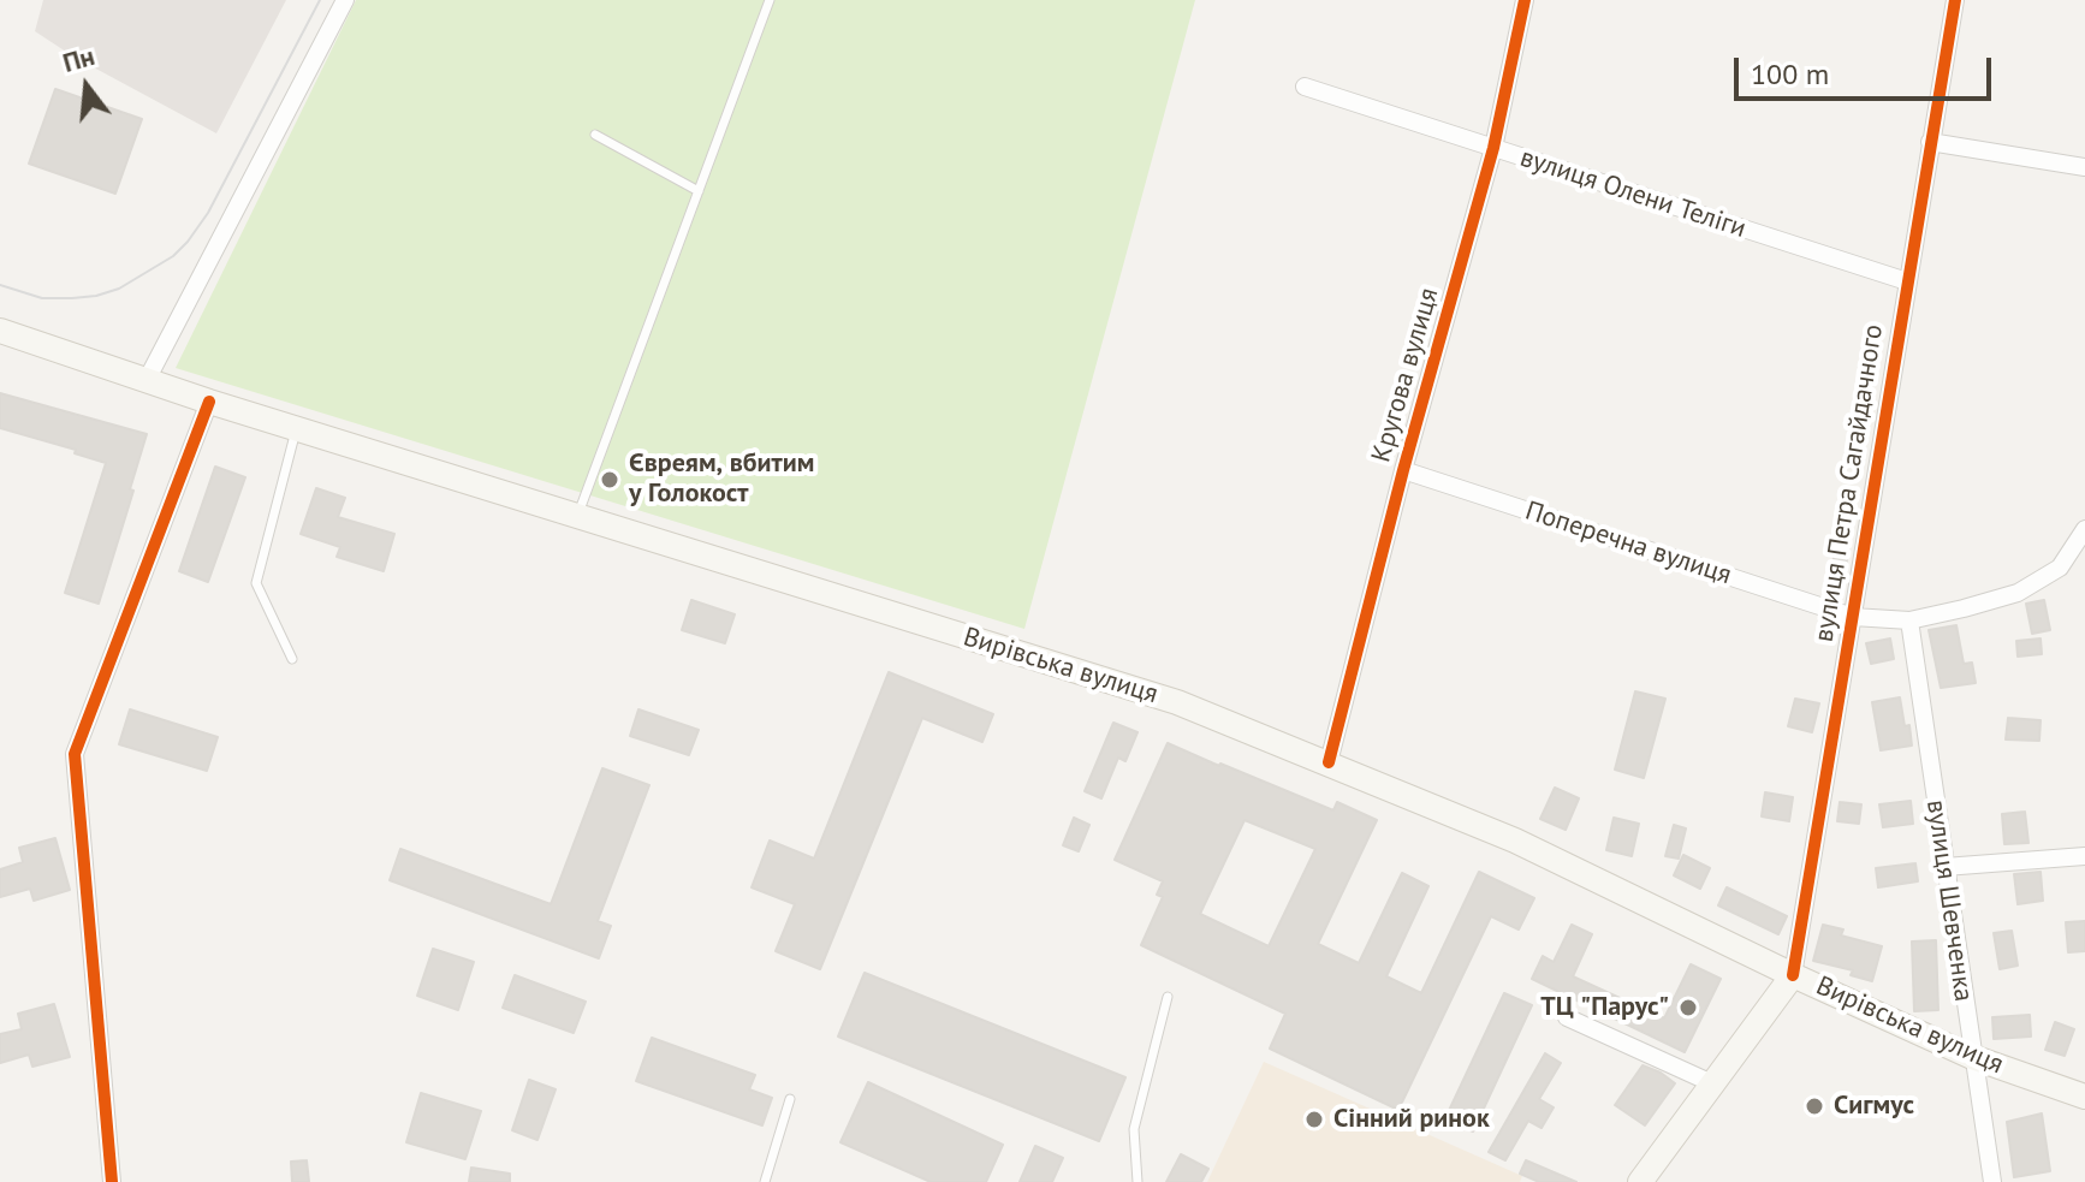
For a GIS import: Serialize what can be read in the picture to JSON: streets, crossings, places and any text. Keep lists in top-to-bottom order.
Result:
{
  "streets": {
    "main road": ["Вирівська вулиця"],
    "street": [
      "вулиця Олени Теліги",
      "Кругова вулиця",
      "вулиця Петра Сагайдачного",
      "Поперечна вулиця",
      "вулиця Шевченка"
    ]
  },
  "crossings": [
    ["вулиця Олени Теліги", "Кругова вулиця"],
    ["вулиця Олени Теліги", "вулиця Петра Сагайдачного"],
    ["Кругова вулиця", "Поперечна вулиця"],
    ["Кругова вулиця", "Вирівська вулиця"],
    ["вулиця Петра Сагайдачного", "Поперечна вулиця"],
    ["вулиця Петра Сагайдачного", "Вирівська вулиця"],
    ["Поперечна вулиця", "вулиця Шевченка"],
    ["Вирівська вулиця", "вулиця Шевченка"]
  ],
  "places": [
    "Євреям, вбитим у Голокост",
    "ТЦ \"Парус\"",
    "Сигмус",
    "Сінний ринок"
  ],
  "scale_bar": "100 m",
  "north": "top"
}
